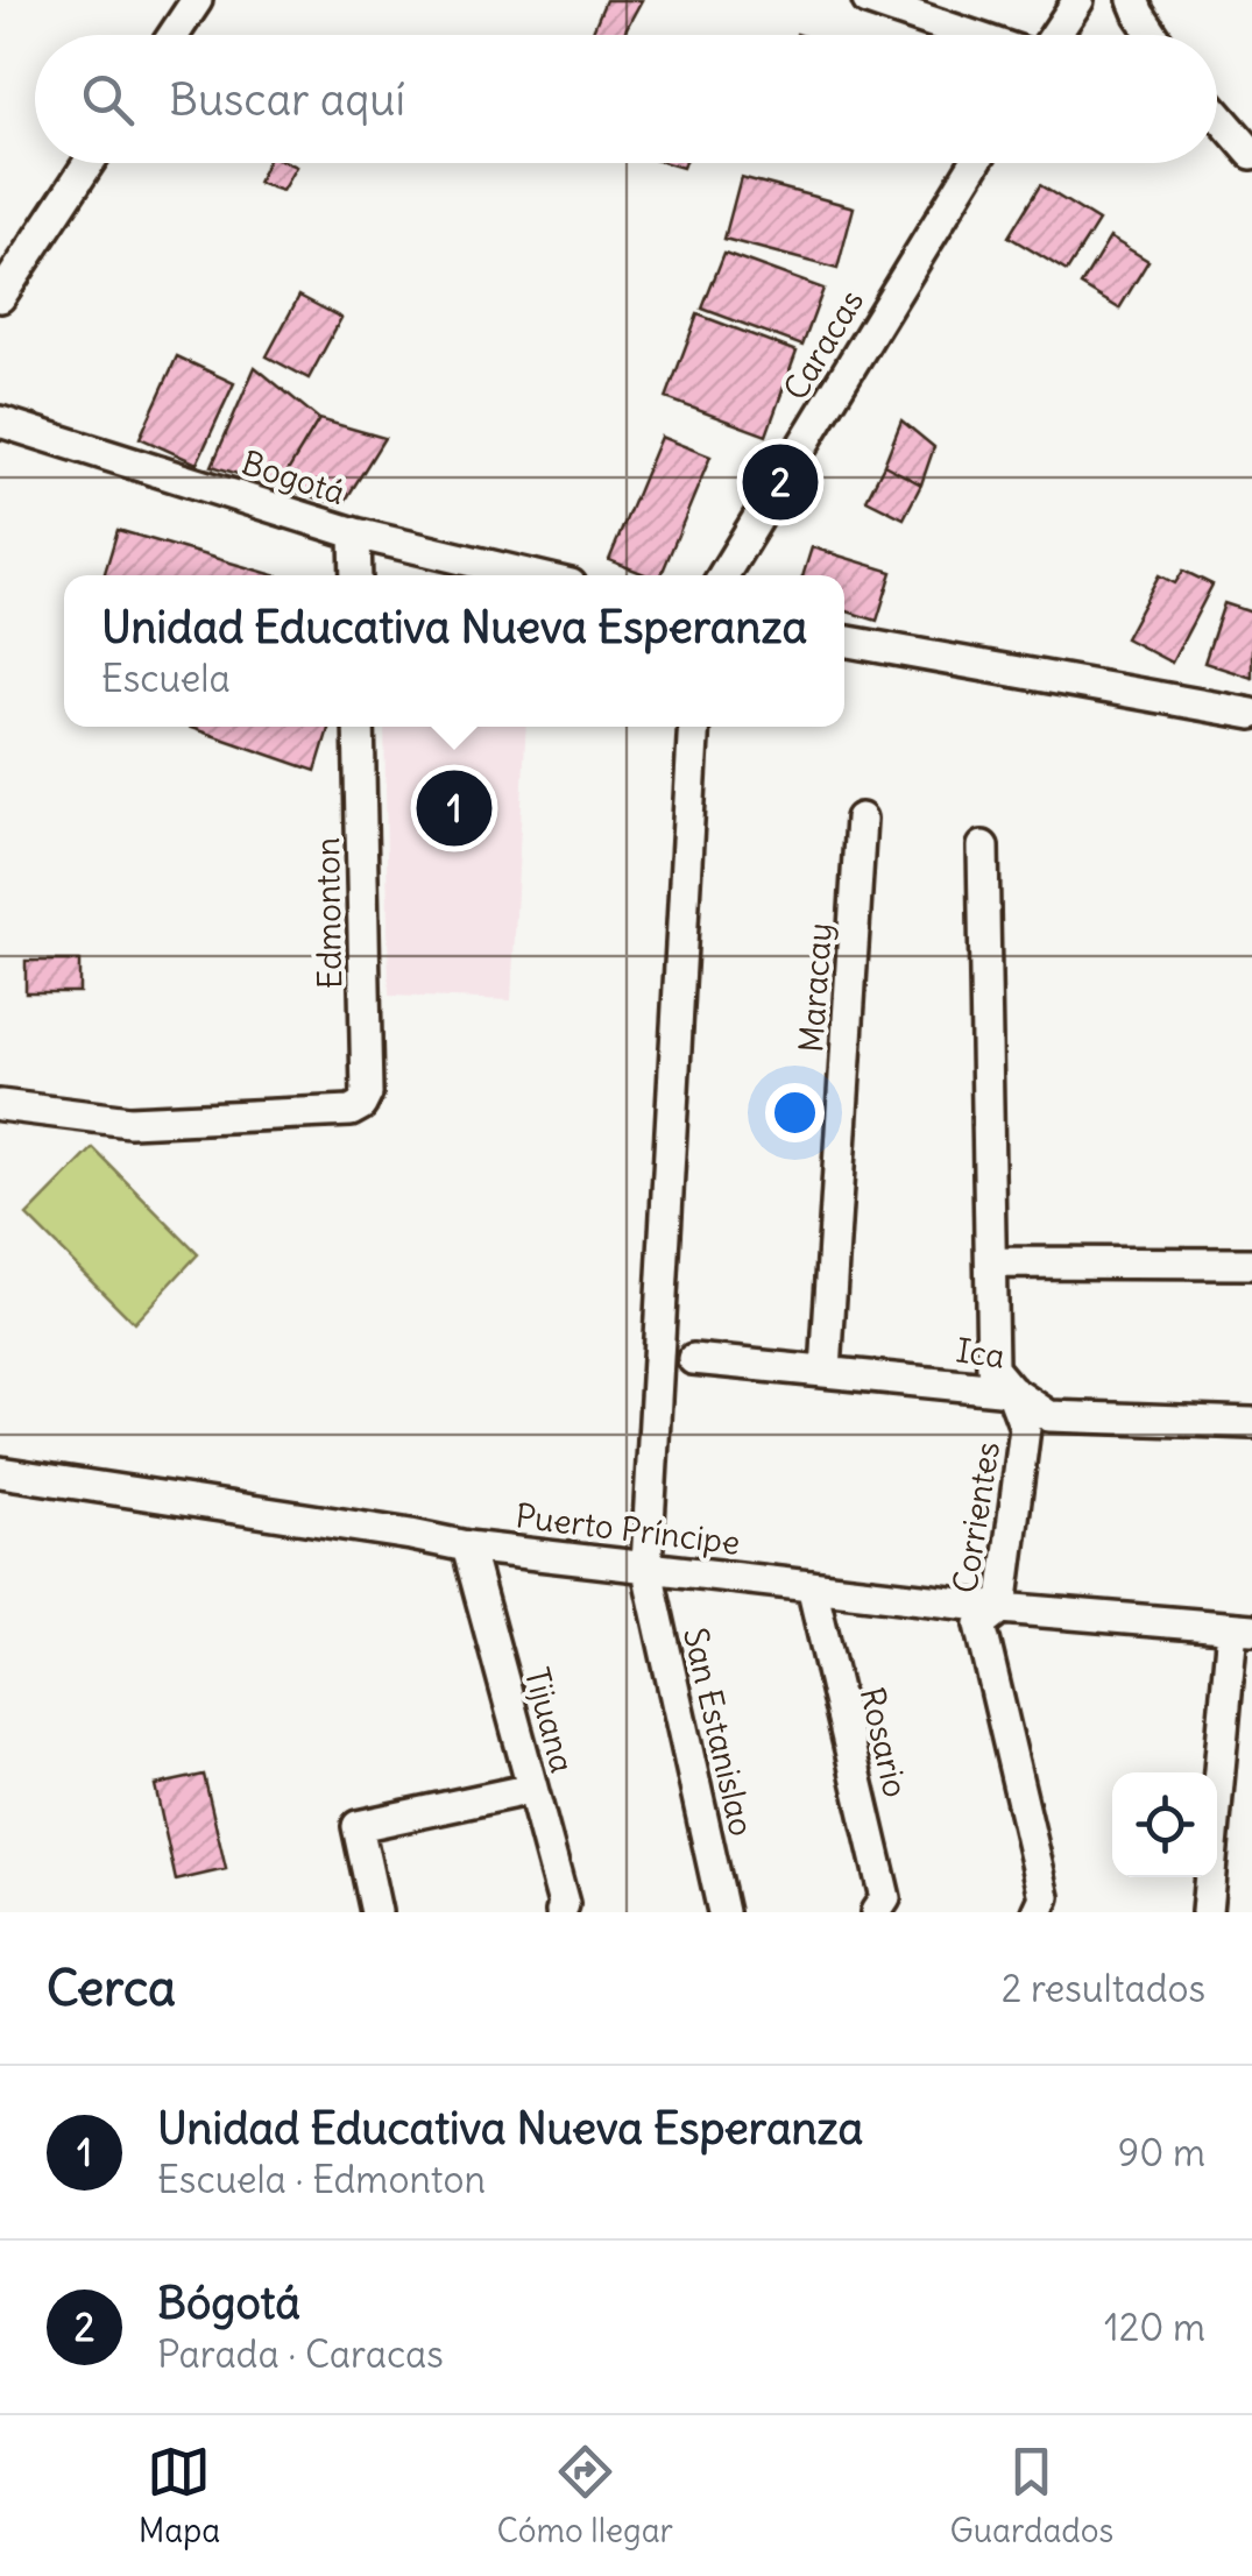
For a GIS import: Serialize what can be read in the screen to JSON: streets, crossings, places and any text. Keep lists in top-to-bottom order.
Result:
{
  "streets": {
    "street": [
      "Caracas",
      "Bogotá",
      "Edmonton",
      "Maracay",
      "Ica",
      "Corrientes",
      "Puerto Príncipe",
      "Tijuana",
      "San Estanislao",
      "Rosario"
    ]
  },
  "crossings": [
    ["Maracay", "Ica"],
    ["Ica", "Corrientes"],
    ["Corrientes", "Puerto Príncipe"],
    ["Puerto Príncipe", "Tijuana"],
    ["Puerto Príncipe", "San Estanislao"],
    ["Puerto Príncipe", "Rosario"]
  ],
  "page": {
    "search": "Buscar aquí",
    "pins": ["2", "1"],
    "popup": ["Unidad Educativa Nueva Esperanza", "Escuela"],
    "heading": ["Cerca", "2 resultados"],
    "list": [
      {
        "mark": "1",
        "name": "Unidad Educativa Nueva Esperanza",
        "note": "Escuela · Edmonton",
        "value": "90 m"
      },
      {
        "mark": "2",
        "name": "Bógotá",
        "note": "Parada · Caracas",
        "value": "120 m"
      }
    ],
    "nav": ["Mapa", "Cómo llegar", "Guardados"]
  }
}
